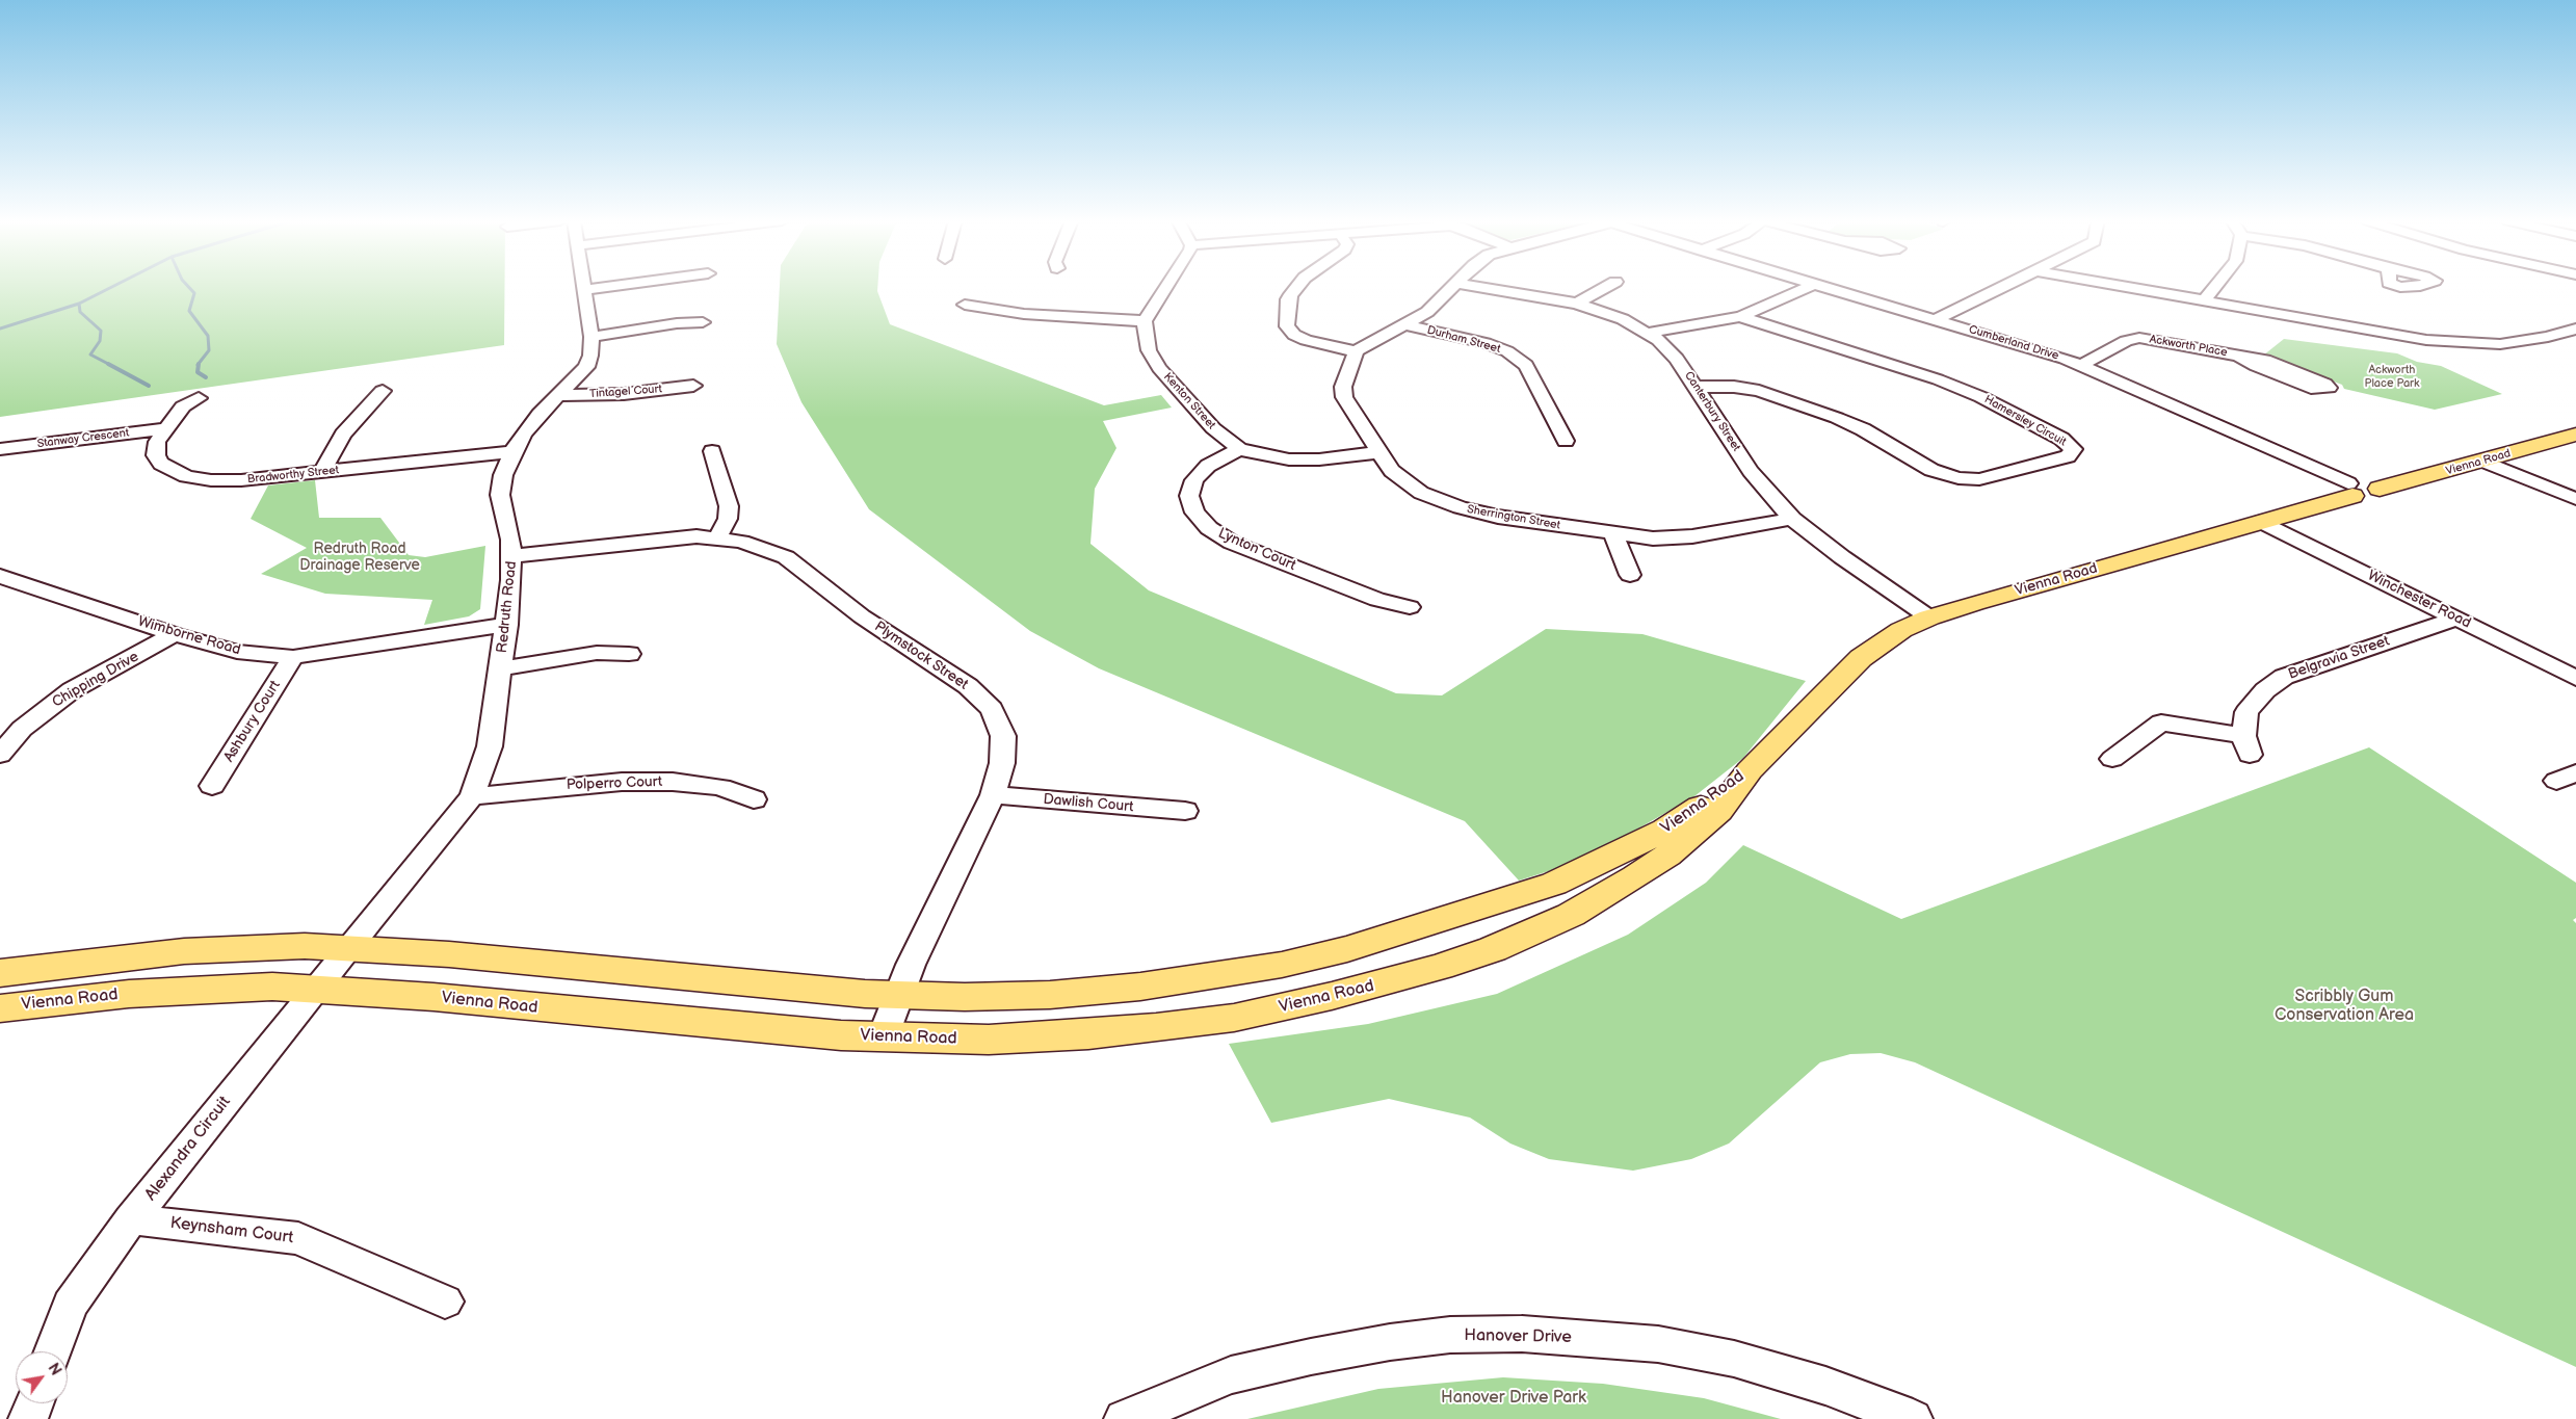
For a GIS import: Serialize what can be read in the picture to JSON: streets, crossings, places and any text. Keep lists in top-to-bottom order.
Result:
{
  "streets": {
    "main road": ["Vienna Road"],
    "street": [
      "Durham Street",
      "Cumberland Drive",
      "Ackworth Place",
      "Tintagel Court",
      "Kenton Street",
      "Canterbury Street",
      "Hamersley Circuit",
      "Stanway Crescent",
      "Bradworthy Street",
      "Sherrington Street",
      "Lynton Court",
      "Winchester Road",
      "Redruth Road",
      "Wimborne Road",
      "Plymstock Street",
      "Belgravia Street",
      "Chipping Drive",
      "Ashbury Court",
      "Polperro Court",
      "Dawlish Court",
      "Alexandra Circuit",
      "Keynsham Court",
      "Hanover Drive"
    ]
  },
  "crossings": [
    ["Cumberland Drive", "Ackworth Place"],
    ["Cumberland Drive", "Vienna Road"],
    ["Tintagel Court", "Redruth Road"],
    ["Kenton Street", "Sherrington Street"],
    ["Kenton Street", "Lynton Court"],
    ["Canterbury Street", "Hamersley Circuit"],
    ["Canterbury Street", "Vienna Road"],
    ["Canterbury Street", "Sherrington Street"],
    ["Stanway Crescent", "Bradworthy Street"],
    ["Vienna Road", "Winchester Road"],
    ["Vienna Road", "Redruth Road"],
    ["Vienna Road", "Plymstock Street"],
    ["Vienna Road", "Alexandra Circuit"],
    ["Bradworthy Street", "Redruth Road"],
    ["Winchester Road", "Belgravia Street"],
    ["Redruth Road", "Wimborne Road"],
    ["Redruth Road", "Plymstock Street"],
    ["Redruth Road", "Polperro Court"],
    ["Redruth Road", "Alexandra Circuit"],
    ["Wimborne Road", "Chipping Drive"],
    ["Wimborne Road", "Ashbury Court"],
    ["Plymstock Street", "Dawlish Court"],
    ["Alexandra Circuit", "Keynsham Court"]
  ],
  "parks": [
    "Ackworth Place Park",
    "Redruth Road Drainage Reserve",
    "Scribbly Gum Conservation Area",
    "Hanover Drive Park"
  ],
  "north": "top right"
}
